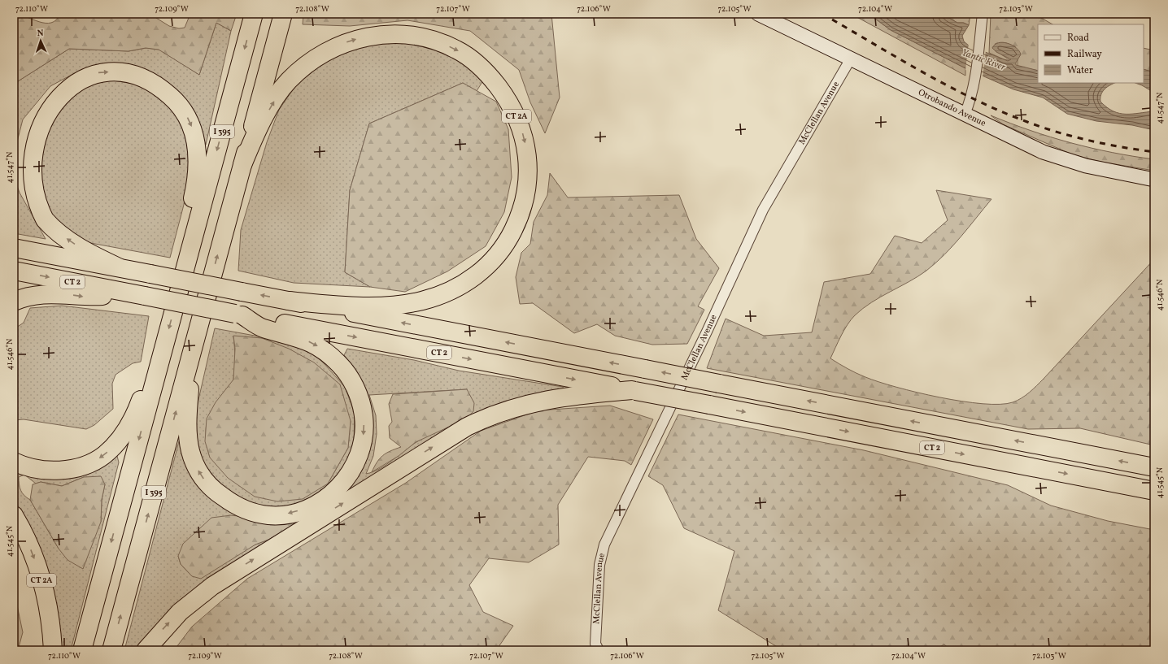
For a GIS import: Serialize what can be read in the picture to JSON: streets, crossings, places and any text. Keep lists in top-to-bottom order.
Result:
{
  "streets": {
    "highway": ["CT 2A", "I 395", "CT 2"],
    "street": ["Otrobando Avenue", "McClellan Avenue"]
  },
  "crossings": [
    ["Otrobando Avenue", "McClellan Avenue"],
    ["CT 2A", "I 395"]
  ],
  "water": ["Yantic River"],
  "legend": ["Road", "Railway", "Water"],
  "north": "top",
  "coordinates": [
    "72.110°W",
    "72.109°W",
    "72.108°W",
    "72.107°W",
    "72.106°W",
    "72.105°W",
    "72.104°W",
    "72.103°W",
    "41.547°N",
    "41.546°N",
    "41.545°N"
  ]
}
